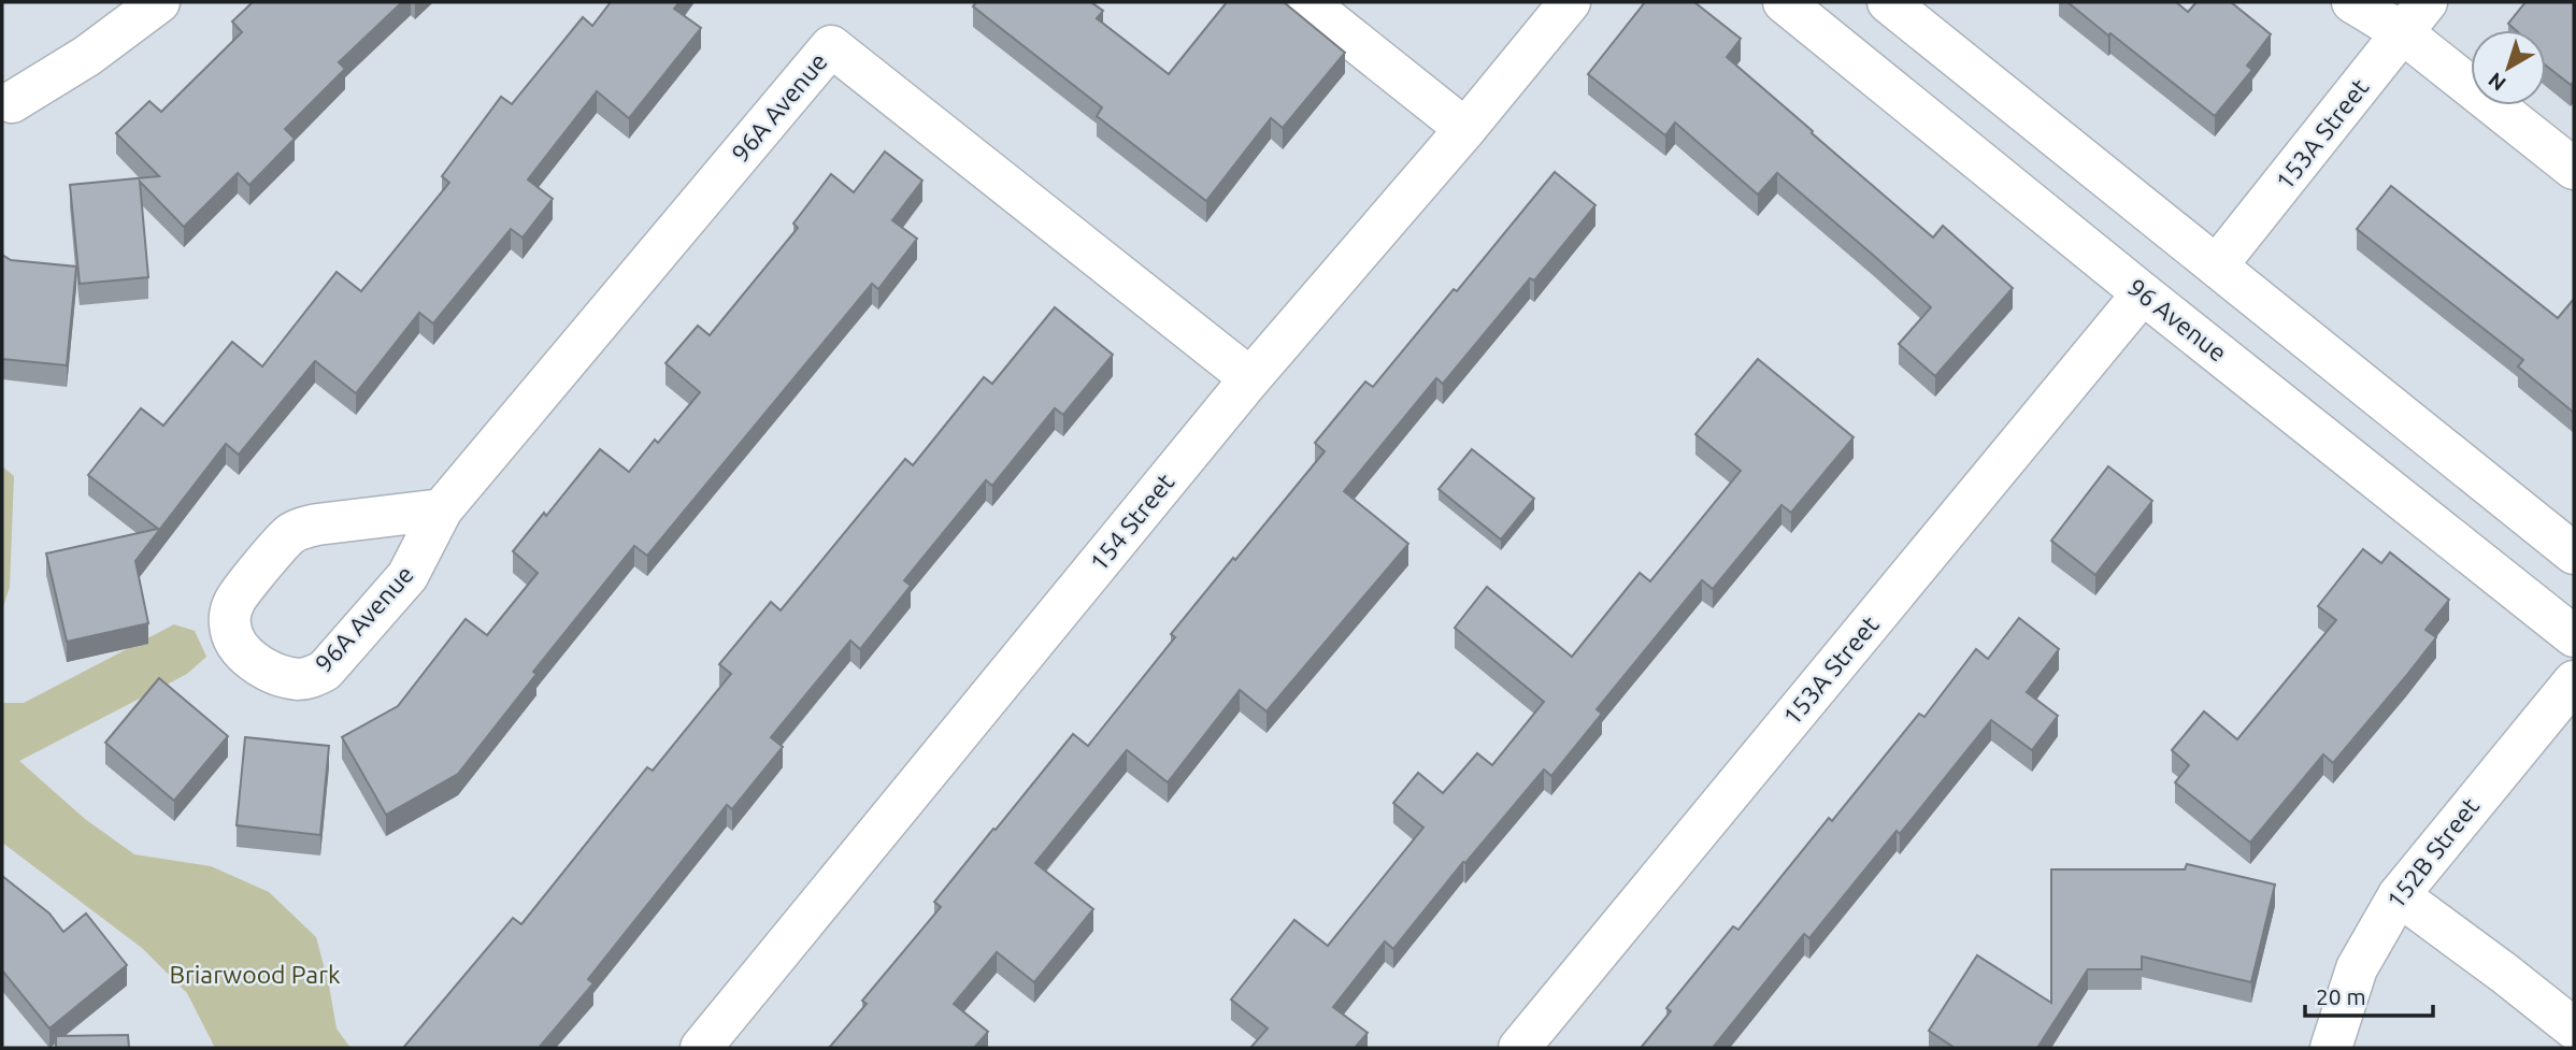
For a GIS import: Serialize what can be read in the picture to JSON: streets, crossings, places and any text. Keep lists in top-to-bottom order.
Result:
{
  "streets": {
    "street": [
      "96A Avenue",
      "153A Street",
      "96 Avenue",
      "154 Street",
      "152B Street"
    ]
  },
  "crossings": [
    ["96A Avenue", "154 Street"],
    ["153A Street", "96 Avenue"]
  ],
  "parks": ["Briarwood Park"],
  "scale_bar": "20 m",
  "north": "bottom left"
}
